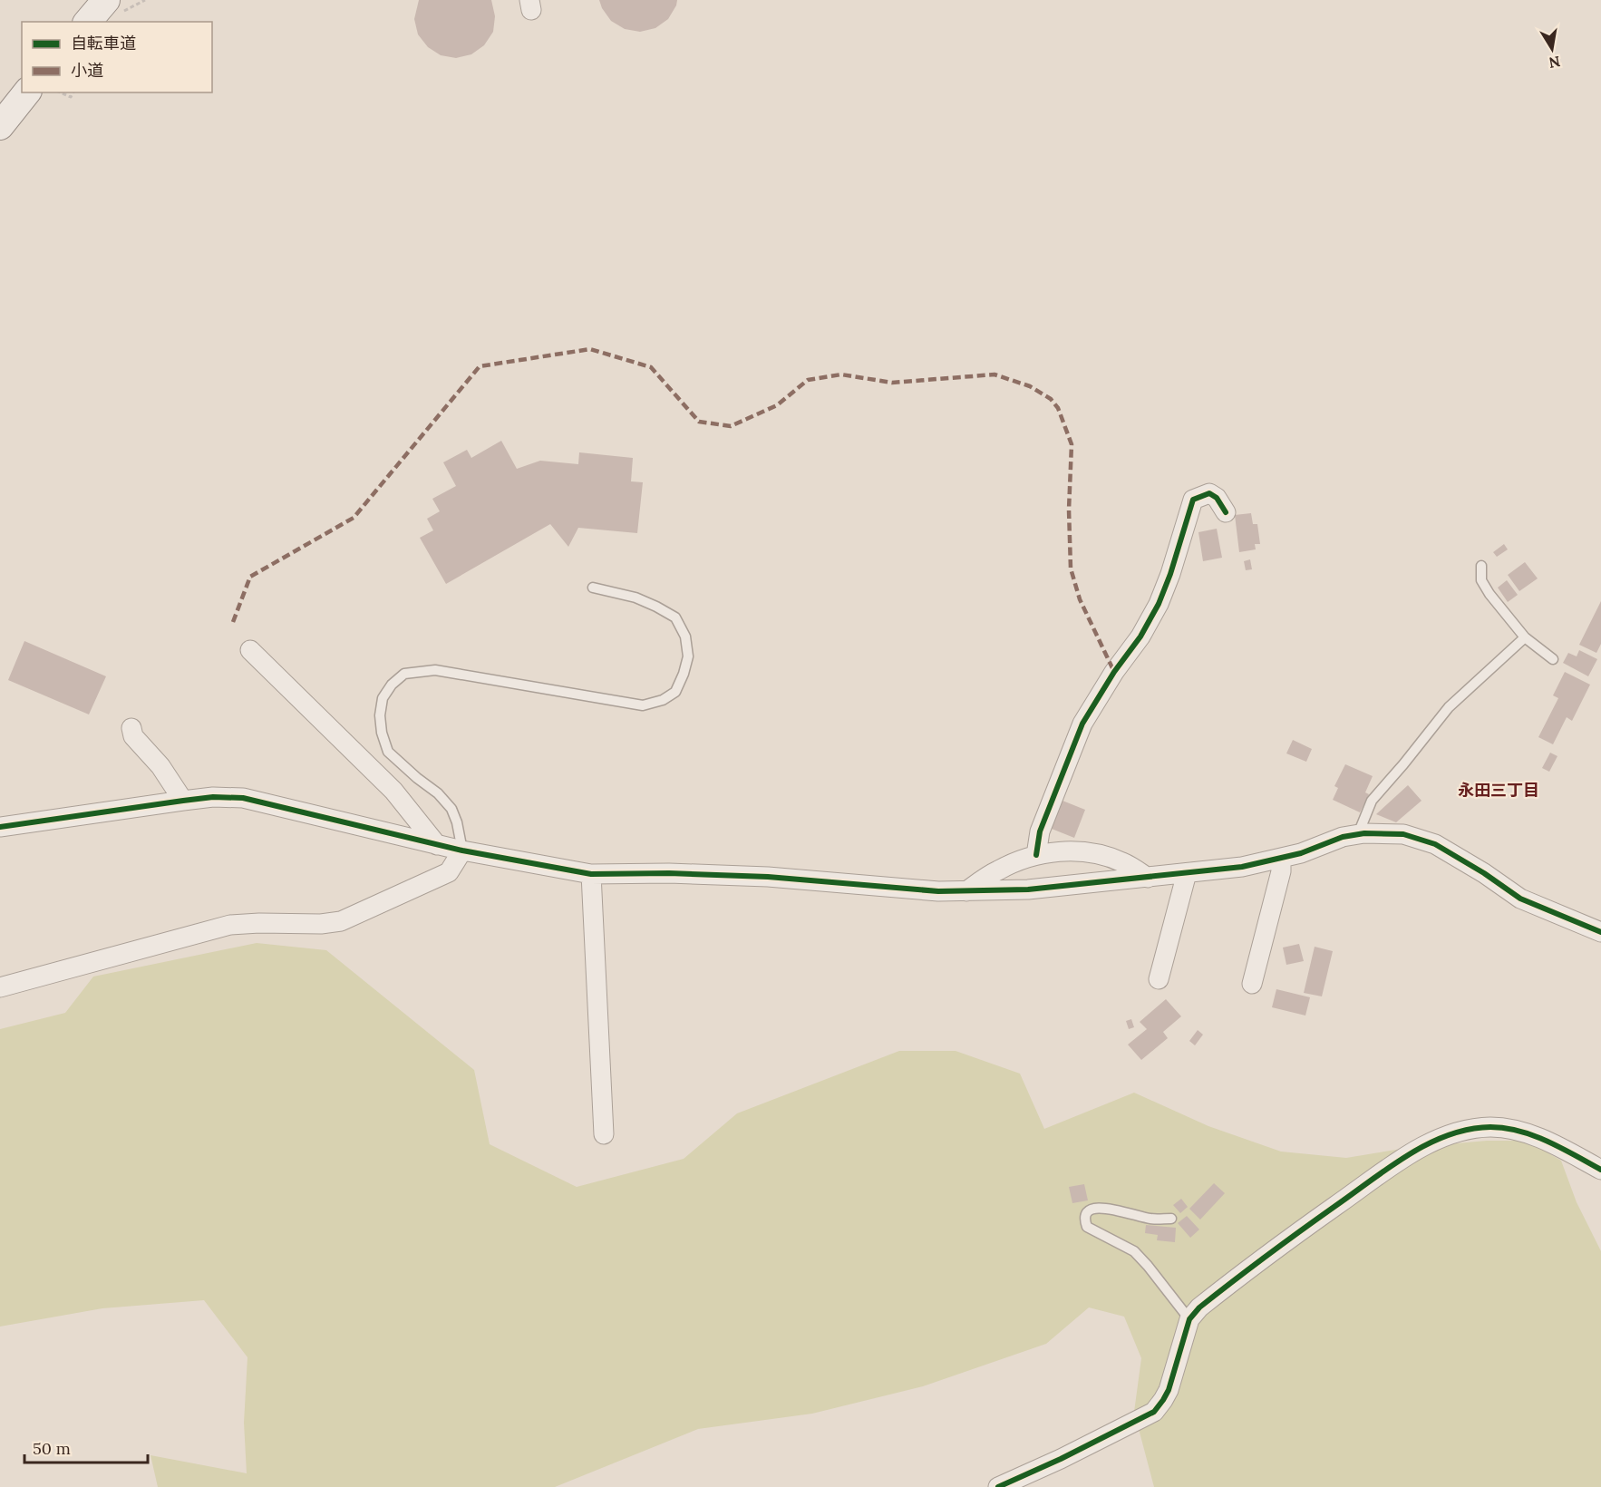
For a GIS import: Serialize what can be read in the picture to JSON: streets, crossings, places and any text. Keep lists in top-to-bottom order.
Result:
{
  "districts": ["永田三丁目"],
  "legend": ["自転車道", "小道"],
  "scale_bar": "50 m",
  "north": "bottom"
}
